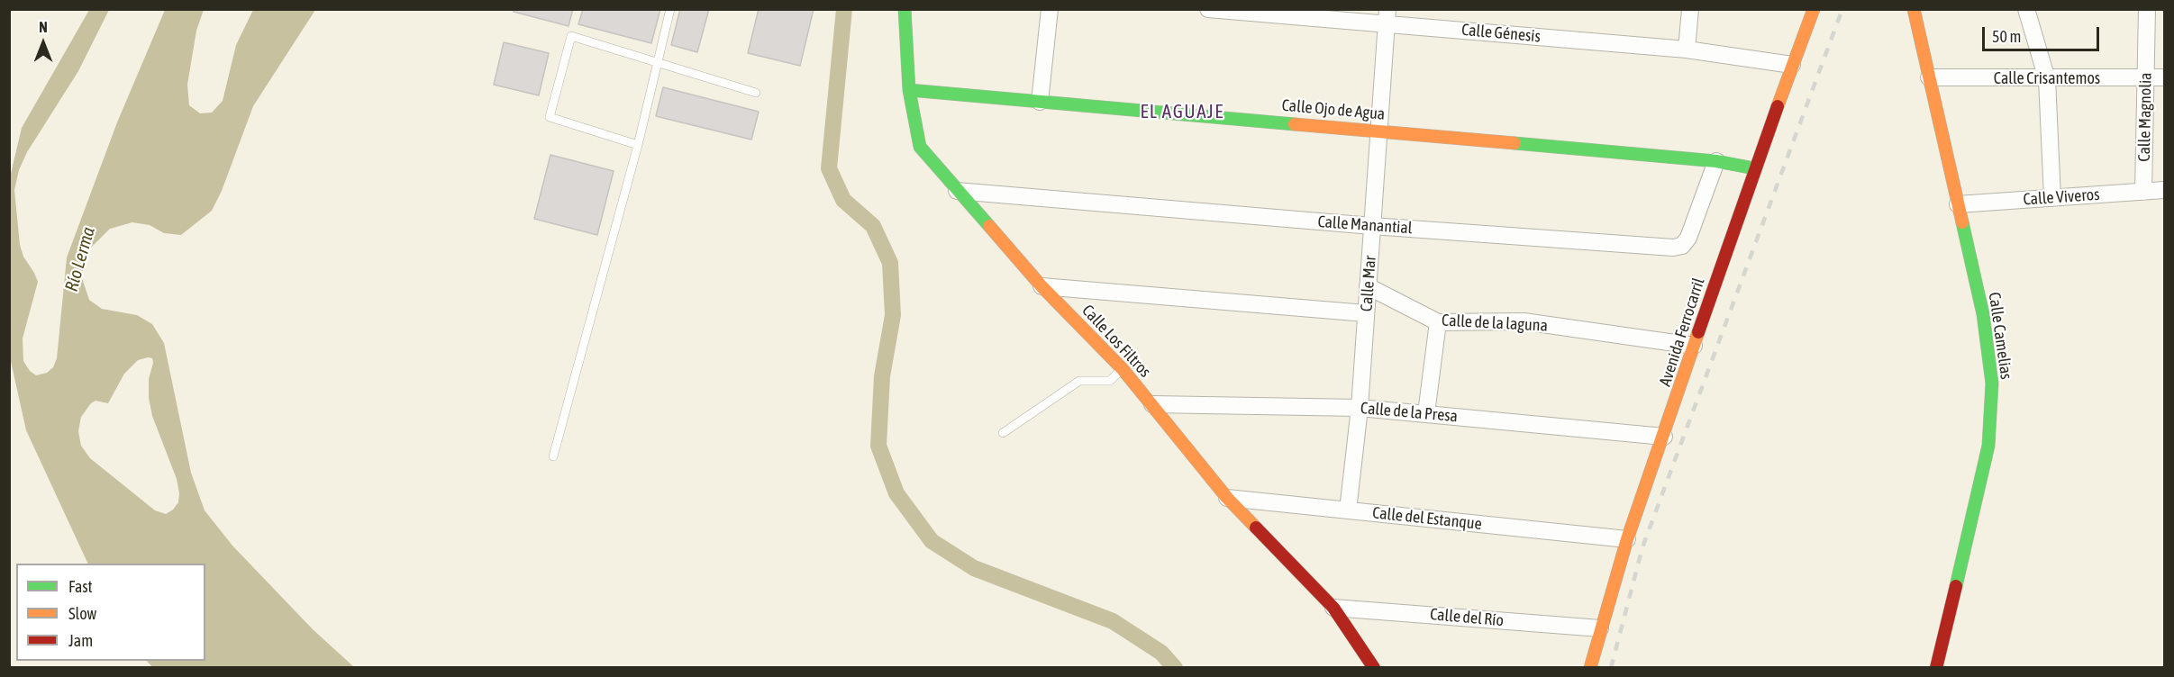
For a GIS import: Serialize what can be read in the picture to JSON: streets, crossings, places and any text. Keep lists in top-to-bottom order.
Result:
{
  "streets": {
    "street": [
      "Calle Génesis",
      "Calle Crisantemos",
      "Calle Ojo de Agua",
      "Calle Magnolia",
      "Calle Viveros",
      "Calle Manantial",
      "Calle Mar",
      "Calle de la laguna",
      "Avenida Ferrocarril",
      "Calle Camelias",
      "Calle Los Filtros",
      "Calle de la Presa",
      "Calle del Estanque",
      "Calle del Río"
    ]
  },
  "crossings": [
    ["Calle Génesis", "Calle Mar"],
    ["Calle Génesis", "Avenida Ferrocarril"],
    ["Calle Crisantemos", "Calle Magnolia"],
    ["Calle Crisantemos", "Calle Camelias"],
    ["Calle Ojo de Agua", "Calle Manantial"],
    ["Calle Ojo de Agua", "Calle Mar"],
    ["Calle Ojo de Agua", "Avenida Ferrocarril"],
    ["Calle Ojo de Agua", "Calle Los Filtros"],
    ["Calle Magnolia", "Calle Viveros"],
    ["Calle Viveros", "Calle Camelias"],
    ["Calle Manantial", "Calle Mar"],
    ["Calle Manantial", "Calle Los Filtros"],
    ["Calle Mar", "Calle de la laguna"],
    ["Calle Mar", "Calle de la Presa"],
    ["Calle Mar", "Calle del Estanque"],
    ["Calle de la laguna", "Avenida Ferrocarril"],
    ["Avenida Ferrocarril", "Calle de la Presa"],
    ["Avenida Ferrocarril", "Calle del Estanque"],
    ["Avenida Ferrocarril", "Calle del Río"],
    ["Calle Los Filtros", "Calle de la Presa"],
    ["Calle Los Filtros", "Calle del Estanque"],
    ["Calle Los Filtros", "Calle del Río"]
  ],
  "districts": ["EL AGUAJE"],
  "water": ["Río Lerma"],
  "legend": ["Fast", "Slow", "Jam"],
  "scale_bar": "50 m",
  "north": "top"
}
